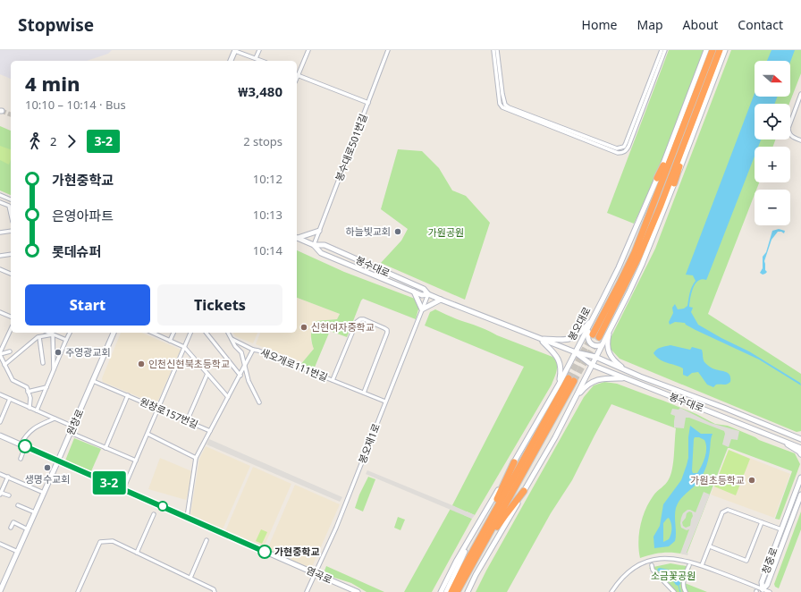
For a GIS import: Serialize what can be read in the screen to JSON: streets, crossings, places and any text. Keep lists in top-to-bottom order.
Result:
{
  "streets": {
    "highway": ["봉오대로"],
    "street": [
      "봉수대로501번길",
      "봉수대로",
      "새오개로111번길",
      "원창로157번길",
      "원창로",
      "봉오재1로",
      "청중로",
      "염곡로"
    ]
  },
  "crossings": [
    ["봉수대로501번길", "봉수대로"],
    ["봉수대로", "봉오대로"],
    ["봉수대로", "봉오재1로"],
    ["새오개로111번길", "원창로157번길"],
    ["새오개로111번길", "봉오재1로"],
    ["새오개로111번길", "염곡로"],
    ["원창로157번길", "원창로"],
    ["원창로", "염곡로"],
    ["봉오재1로", "염곡로"]
  ],
  "parks": ["가원공원", "소금꽃공원"],
  "places": [
    "하늘빛교회",
    "신현여자중학교",
    "주영광교회",
    "인천신현북초등학교",
    "생명수교회",
    "가원초등학교",
    "가현중학교"
  ],
  "lines": ["bus line 3-2"],
  "north": "right",
  "page": {
    "header": "Stopwise",
    "nav": [
      "Home",
      "Map",
      "About",
      "Contact"
    ],
    "on_map": "3-2",
    "map_buttons": ["+", "−"],
    "heading": ["4 min", "10:10 – 10:14 · Bus", "₩3,480"],
    "legs": ["2", "3-2", "2 stops"],
    "list": [
      {
        "name": "가현중학교",
        "value": "10:12"
      },
      {
        "name": "은영아파트",
        "value": "10:13"
      },
      {
        "name": "롯데슈퍼",
        "value": "10:14"
      }
    ],
    "buttons": ["Start", "Tickets"]
  }
}
